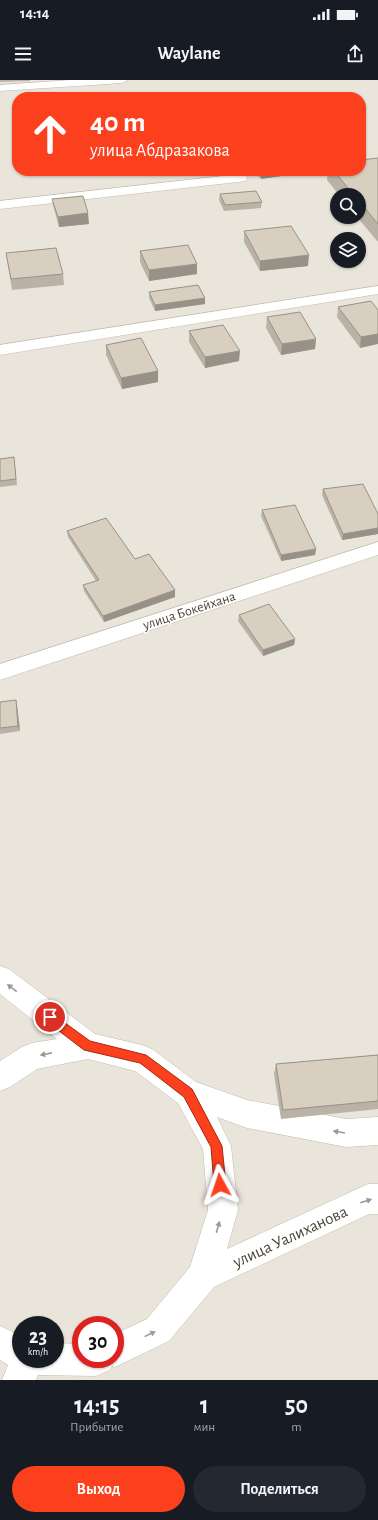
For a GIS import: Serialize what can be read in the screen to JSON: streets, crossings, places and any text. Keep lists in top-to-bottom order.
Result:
{
  "streets": {
    "street": ["улица Бокейхана", "улица Уалиханова"]
  },
  "one_way": ["улица Уалиханова"],
  "page": {
    "status": "14:14",
    "header": "Waylane",
    "turn": ["40 m", "улица Абдразакова"],
    "speed": "23 km/h",
    "limit": "30",
    "eta": [
      "14:15",
      "Прибытие",
      "1",
      "мин",
      "50",
      "m"
    ],
    "buttons": ["Выход", "Поделиться"]
  }
}
